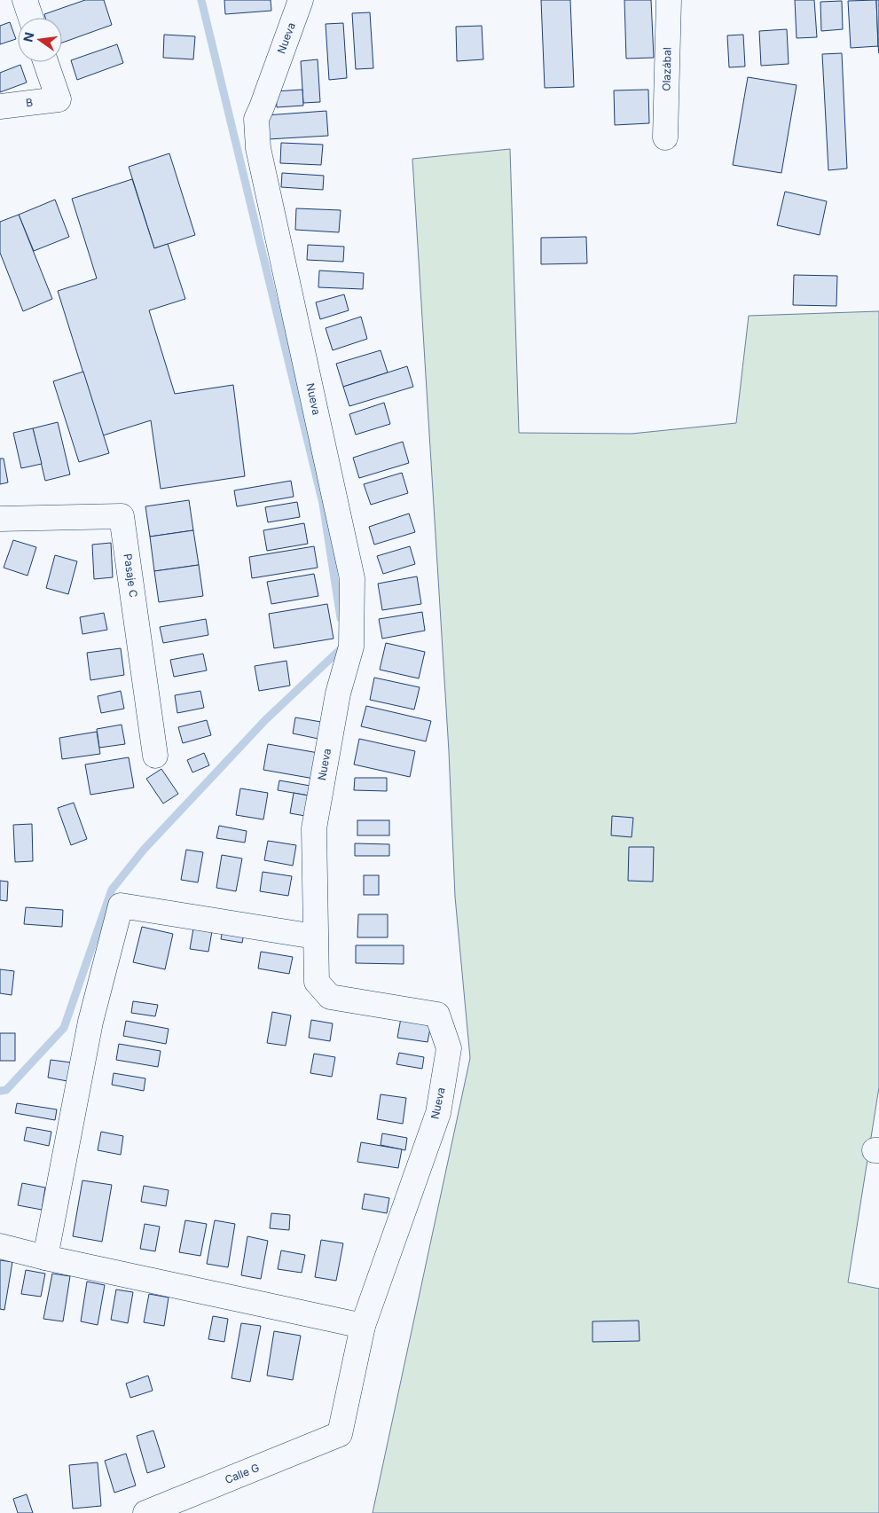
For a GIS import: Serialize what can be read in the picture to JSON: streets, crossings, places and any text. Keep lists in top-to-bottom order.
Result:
{
  "streets": {
    "street": [
      "Nueva",
      "Olazábal",
      "B",
      "Pasaje C",
      "Calle G"
    ]
  },
  "crossings": [
    ["Nueva", "Calle G"]
  ],
  "north": "left"
}
